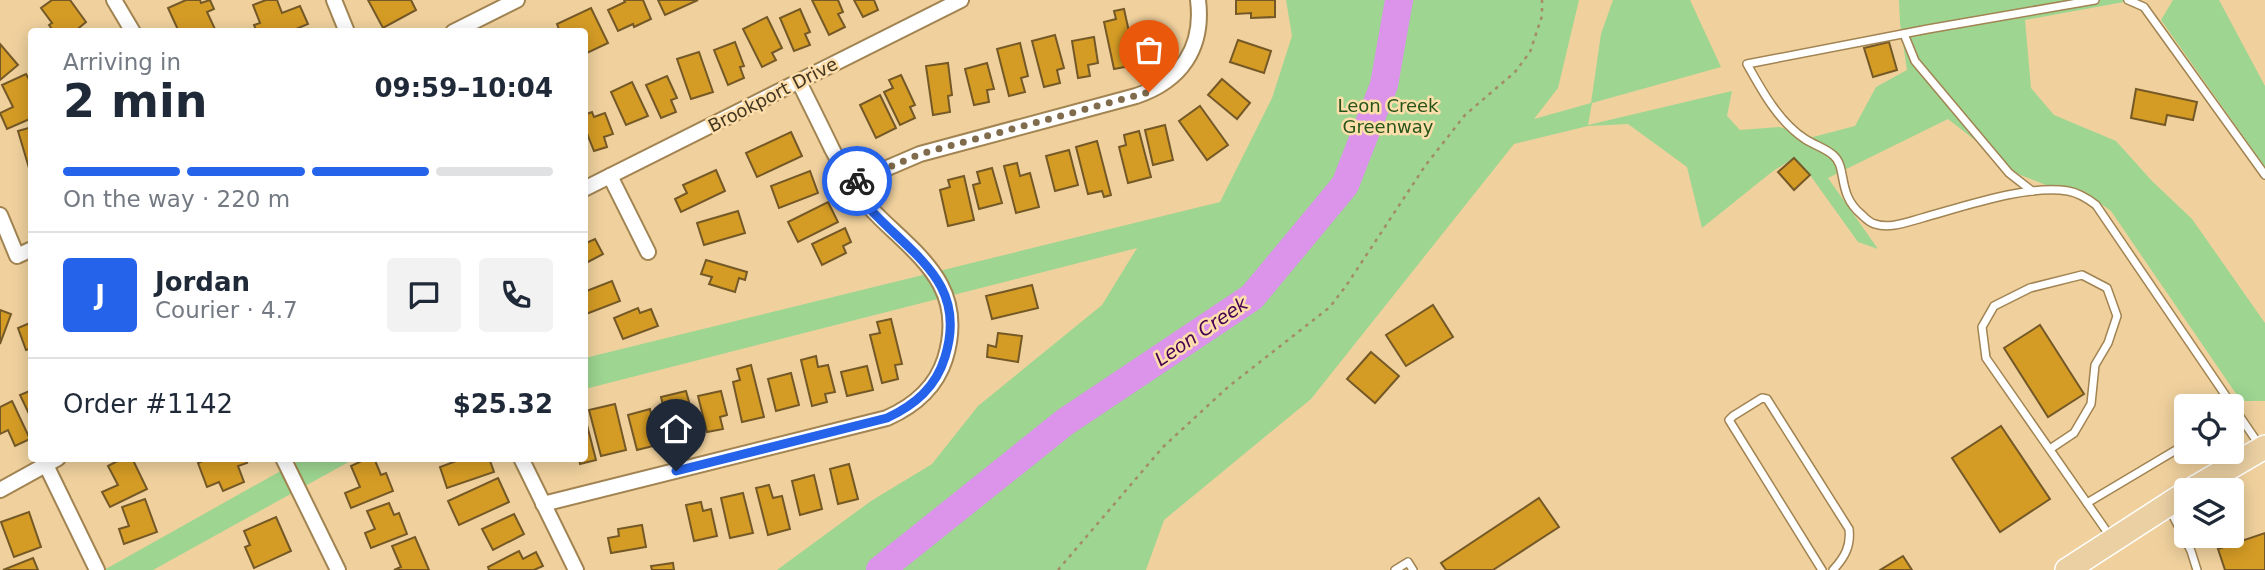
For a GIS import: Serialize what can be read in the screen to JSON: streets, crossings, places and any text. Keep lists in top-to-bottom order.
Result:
{
  "streets": {
    "street": ["Brookport Drive"]
  },
  "water": ["Leon Creek"],
  "parks": ["Leon Creek Greenway"],
  "page": {
    "heading": ["2 min", "Arriving in", "09:59–10:04"],
    "panel": [
      "Jordan",
      "Courier · 4.7",
      "Order #1142",
      "$25.32"
    ],
    "bar": "On the way · 220 m",
    "round": "J"
  }
}
